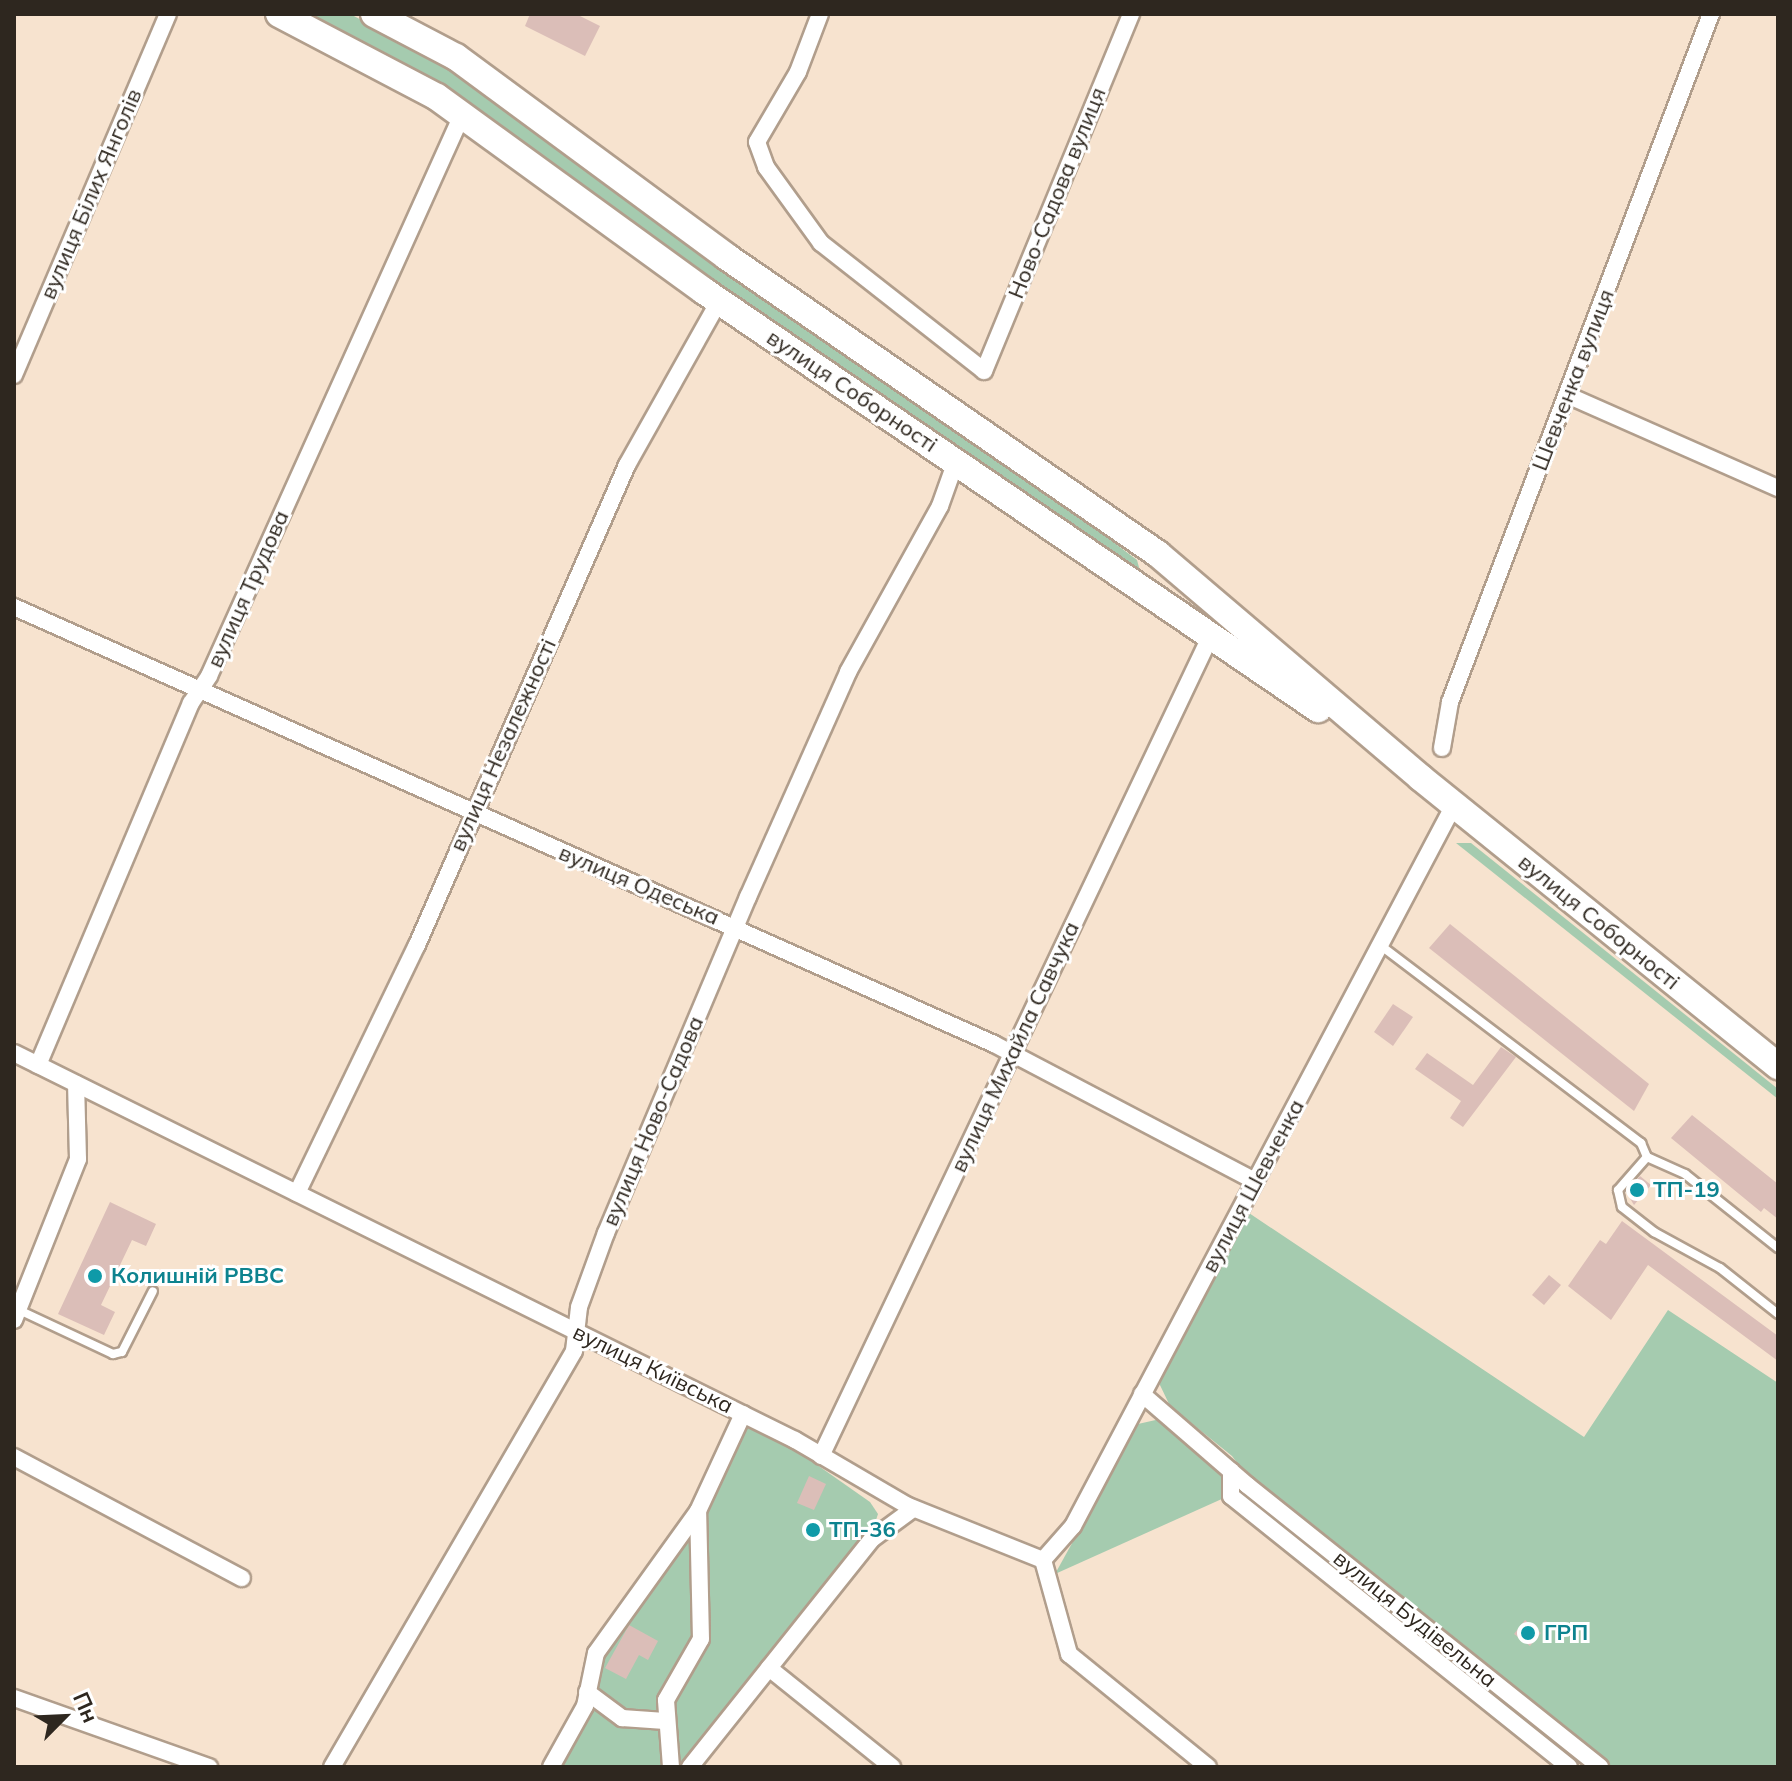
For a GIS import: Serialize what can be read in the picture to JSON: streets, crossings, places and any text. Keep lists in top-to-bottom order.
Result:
{
  "streets": {
    "main road": ["вулиця Соборності"],
    "street": [
      "Ново-Садова вулиця",
      "вулиця Білих Янголів",
      "Шевченка вулиця",
      "вулиця Трудова",
      "вулиця Незалежності",
      "вулиця Одеська",
      "вулиця Михайла Савчука",
      "вулиця Ново-Садова",
      "вулиця Шевченка",
      "вулиця Київська",
      "вулиця Будівельна"
    ]
  },
  "crossings": [
    ["вулиця Соборності", "вулиця Трудова"],
    ["вулиця Соборності", "вулиця Незалежності"],
    ["вулиця Соборності", "вулиця Михайла Савчука"],
    ["вулиця Соборності", "вулиця Ново-Садова"],
    ["вулиця Соборності", "вулиця Шевченка"],
    ["вулиця Трудова", "вулиця Одеська"],
    ["вулиця Трудова", "вулиця Київська"],
    ["вулиця Незалежності", "вулиця Одеська"],
    ["вулиця Незалежності", "вулиця Київська"],
    ["вулиця Одеська", "вулиця Михайла Савчука"],
    ["вулиця Одеська", "вулиця Ново-Садова"],
    ["вулиця Одеська", "вулиця Шевченка"],
    ["вулиця Михайла Савчука", "вулиця Київська"],
    ["вулиця Ново-Садова", "вулиця Київська"],
    ["вулиця Шевченка", "вулиця Київська"],
    ["вулиця Шевченка", "вулиця Будівельна"]
  ],
  "places": [
    "ТП-19",
    "Колишній РВВС",
    "ТП-36",
    "ГРП"
  ],
  "north": "top right"
}
